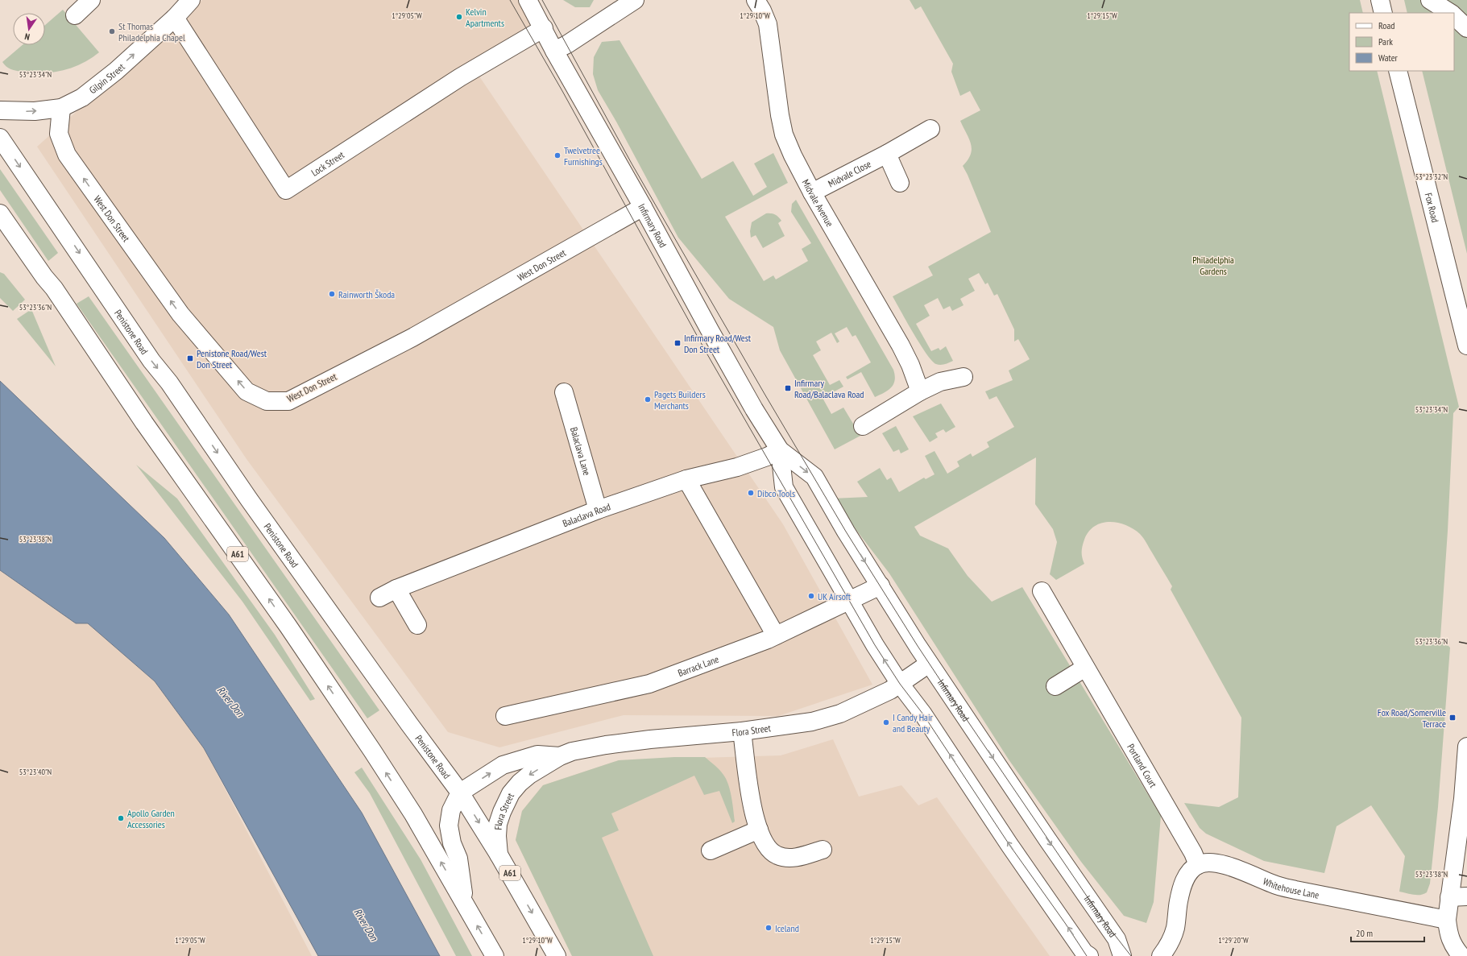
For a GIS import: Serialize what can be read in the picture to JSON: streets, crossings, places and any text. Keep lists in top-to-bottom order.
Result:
{
  "streets": {
    "main road": [
      "Gilpin Street",
      "Lock Street",
      "Midvale Close",
      "Midvale Avenue",
      "Fox Road",
      "West Don Street",
      "Infirmary Road",
      "Penistone Road",
      "Balaclava Lane",
      "Balaclava Road",
      "A61",
      "Barrack Lane",
      "Flora Street",
      "Portland Court",
      "Whitehouse Lane"
    ]
  },
  "crossings": [
    ["Gilpin Street", "Lock Street"],
    ["Gilpin Street", "West Don Street"],
    ["Lock Street", "Infirmary Road"],
    ["Midvale Close", "Midvale Avenue"],
    ["West Don Street", "Infirmary Road"],
    ["Infirmary Road", "Balaclava Road"],
    ["Infirmary Road", "Barrack Lane"],
    ["Infirmary Road", "Flora Street"],
    ["Penistone Road", "Flora Street"],
    ["Balaclava Lane", "Balaclava Road"],
    ["Portland Court", "Whitehouse Lane"]
  ],
  "one_way": ["Gilpin Street"],
  "water": ["River Don"],
  "parks": ["Philadelphia Gardens"],
  "places": {
    "other": [
      "Kelvin Apartments",
      "St Thomas Philadelphia Chapel",
      "Twelvetree Furnishings",
      "Rainworth Škoda",
      "Pagets Builders Merchants",
      "Dibco Tools",
      "UK Airsoft",
      "I Candy Hair and Beauty",
      "Apollo Garden Accessories",
      "Iceland"
    ],
    "transit": [
      "Infirmary Road/West Don Street",
      "Penistone Road/West Don Street",
      "Infirmary Road/Balaclava Road",
      "Fox Road/Somerville Terrace"
    ]
  },
  "legend": ["Road", "Park", "Water"],
  "scale_bar": "20 m",
  "north": "bottom",
  "coordinates": [
    "1°29'05\"W",
    "1°29'10\"W",
    "1°29'15\"W",
    "53°23'34\"N",
    "53°23'32\"N",
    "53°23'36\"N",
    "53°23'38\"N",
    "53°23'40\"N",
    "1°29'20\"W"
  ]
}
